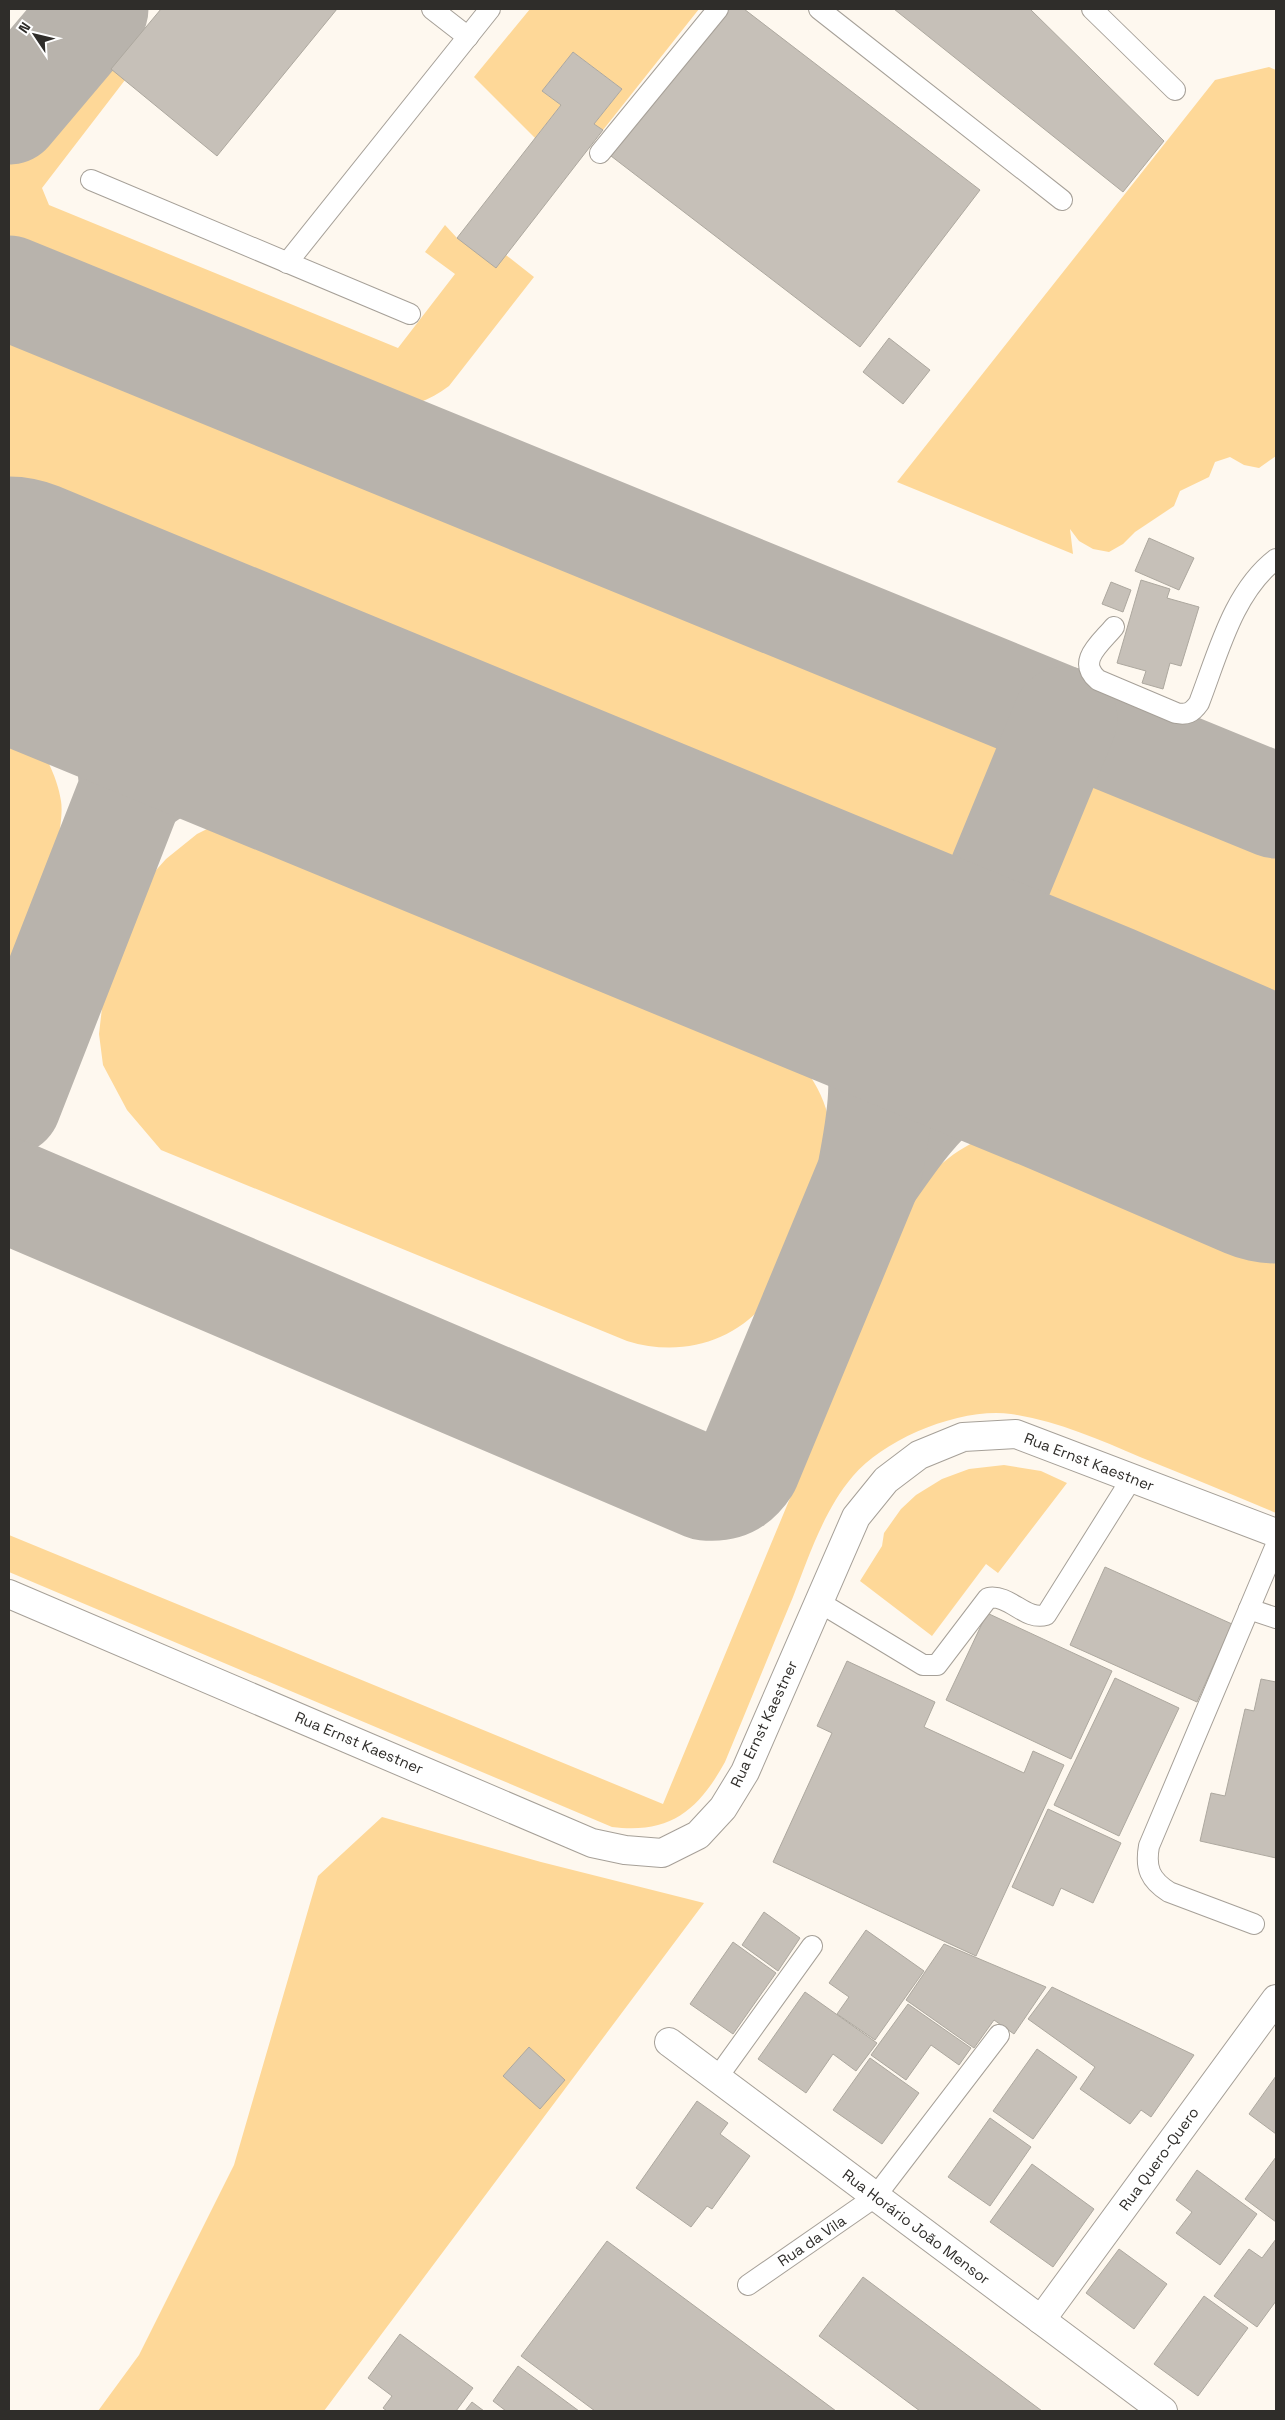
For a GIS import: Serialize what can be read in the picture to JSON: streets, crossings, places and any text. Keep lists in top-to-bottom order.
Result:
{
  "streets": {
    "street": ["Rua Ernst Kaestner", "Rua Quero-Quero", "Rua Horário João Mensor"],
    "lane": ["Rua da Vila"]
  },
  "crossings": [
    ["Rua Quero-Quero", "Rua Horário João Mensor"],
    ["Rua Horário João Mensor", "Rua da Vila"]
  ],
  "north": "top left"
}
